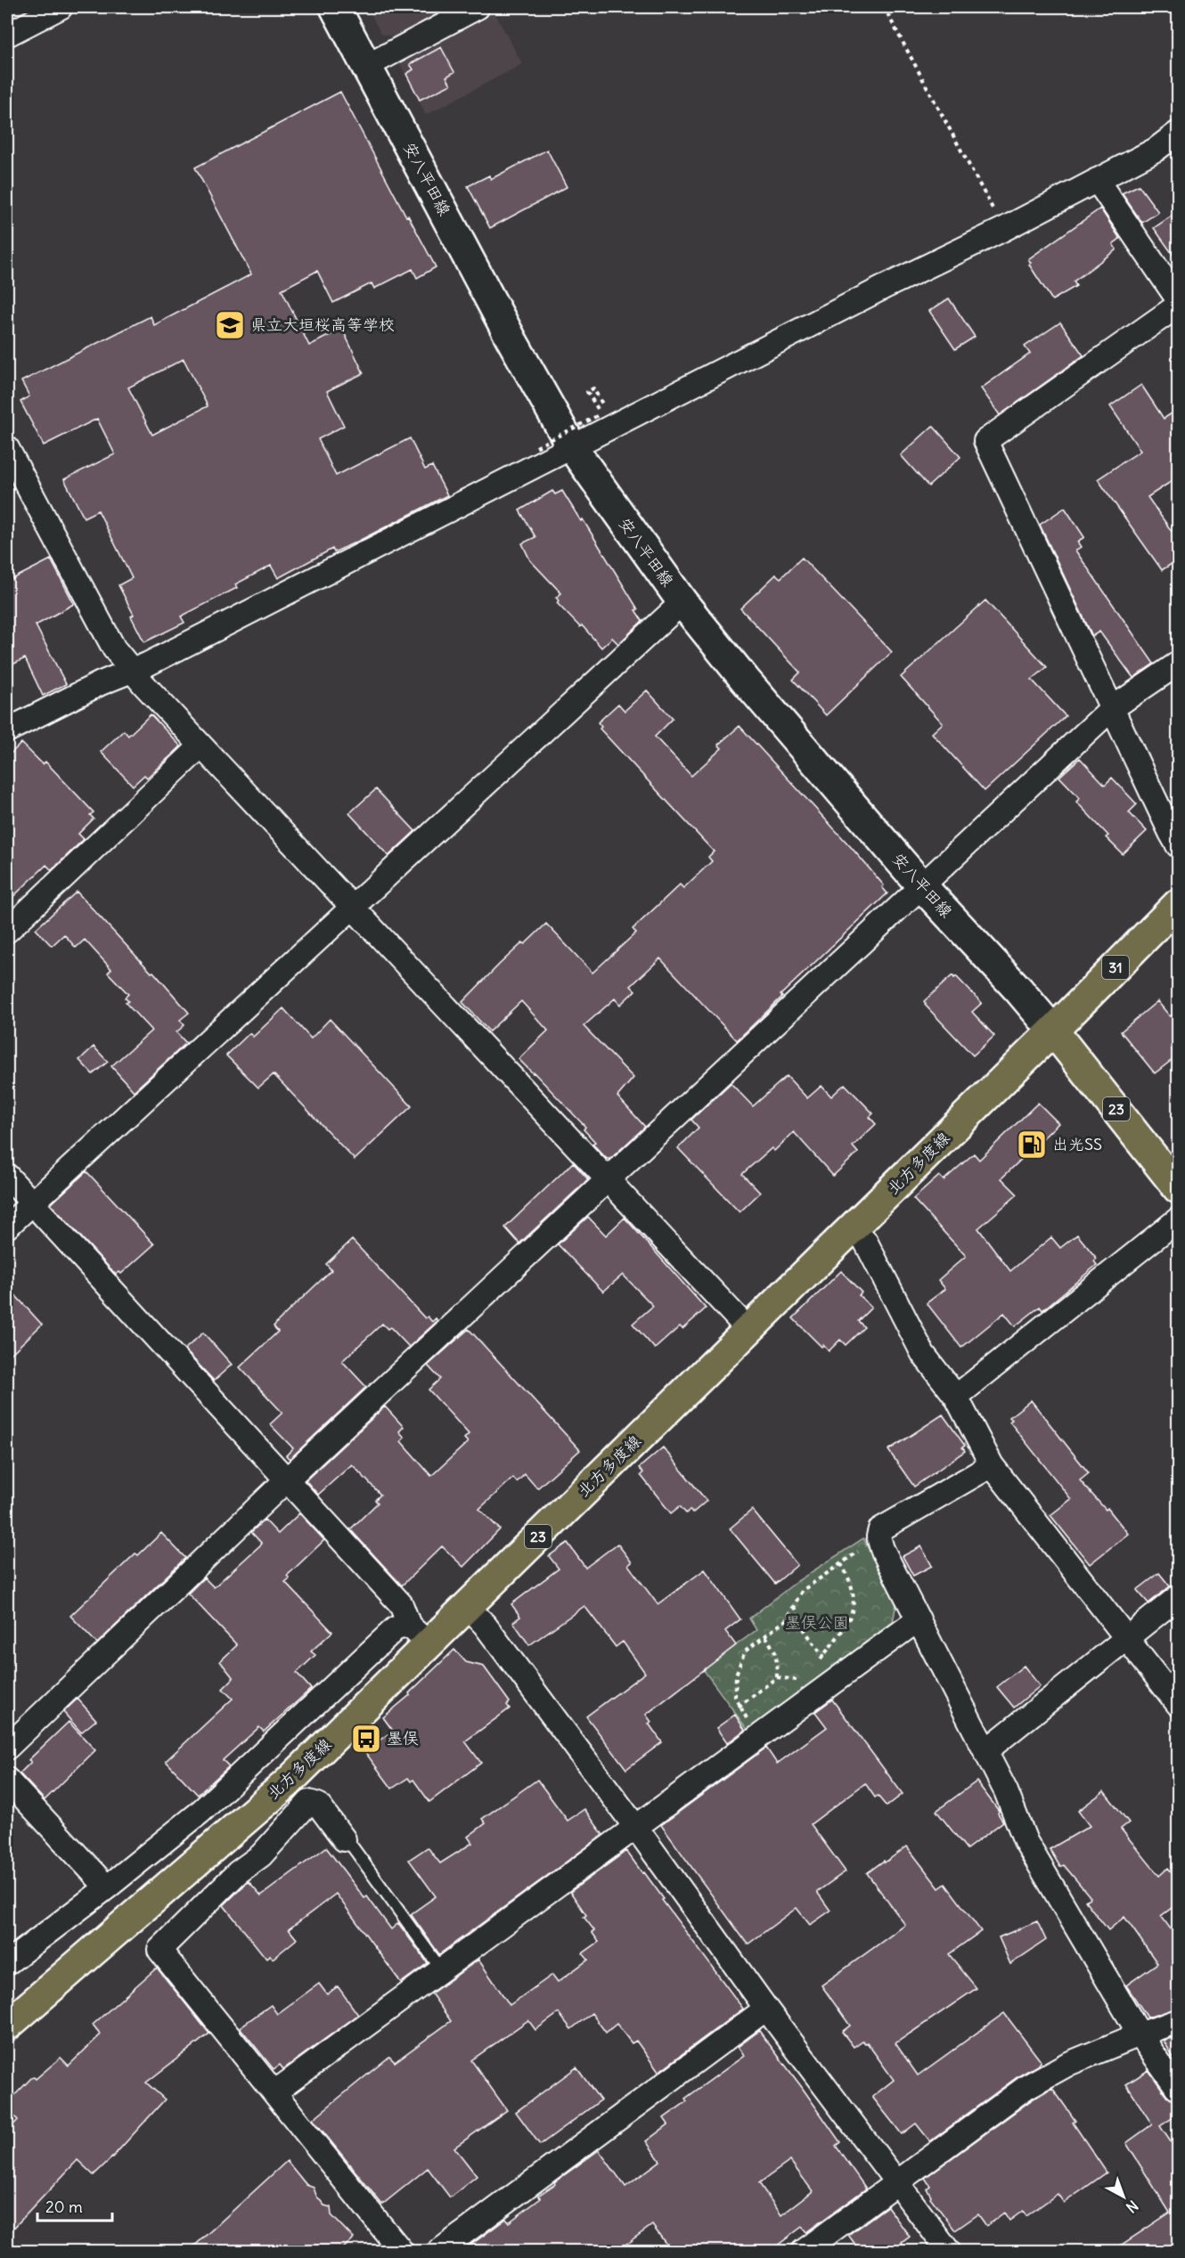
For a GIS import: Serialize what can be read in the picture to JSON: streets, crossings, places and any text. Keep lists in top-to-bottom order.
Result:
{
  "streets": {
    "main road": [
      "安八平田線",
      "31",
      "23",
      "北方多度線"
    ]
  },
  "crossings": [
    ["安八平田線", "31"],
    ["安八平田線", "23"],
    ["安八平田線", "北方多度線"],
    ["31", "23"],
    ["31", "北方多度線"],
    ["23", "北方多度線"]
  ],
  "parks": ["墨俣公園"],
  "places": {
    "school or university": ["県立大垣桜高等学校"],
    "fuel station": ["出光SS"],
    "bus stop": ["墨俣"]
  },
  "scale_bar": "20 m",
  "north": "bottom right"
}
